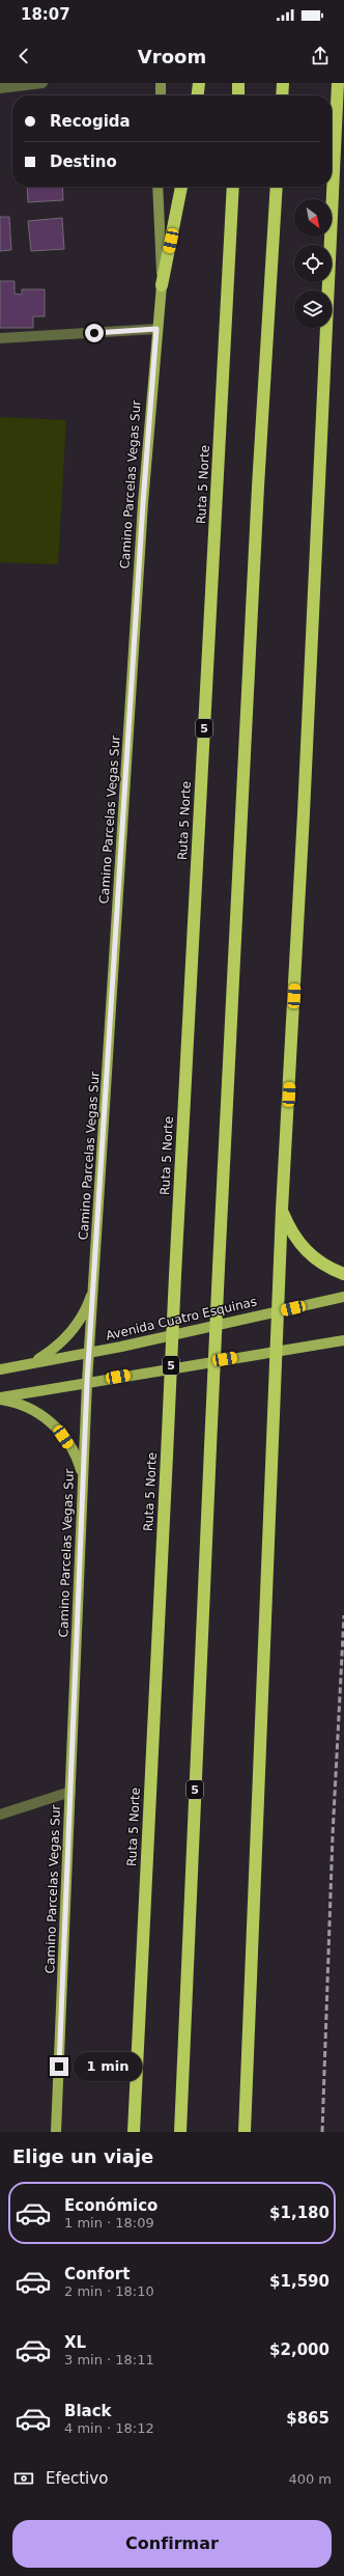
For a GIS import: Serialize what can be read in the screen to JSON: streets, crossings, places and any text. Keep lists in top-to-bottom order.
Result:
{
  "streets": {
    "highway": ["Ruta 5 Norte", "5"],
    "main road": ["Camino Parcelas Vegas Sur", "Avenida Cuatro Esquinas"]
  },
  "crossings": [
    ["Camino Parcelas Vegas Sur", "Avenida Cuatro Esquinas"]
  ],
  "north": "bottom right",
  "page": {
    "status": "18:07",
    "header": "Vroom",
    "banner": ["Recogida", "Destino"],
    "bubble": "1 min",
    "heading": "Elige un viaje",
    "list": [
      {
        "name": "Económico",
        "note": "1 min · 18:09",
        "value": "$1,180"
      },
      {
        "name": "Confort",
        "note": "2 min · 18:10",
        "value": "$1,590"
      },
      {
        "name": "XL",
        "note": "3 min · 18:11",
        "value": "$2,000"
      },
      {
        "name": "Black",
        "note": "4 min · 18:12",
        "value": "$865"
      }
    ],
    "pay": ["Efectivo", "400 m"],
    "buttons": "Confirmar"
  }
}
